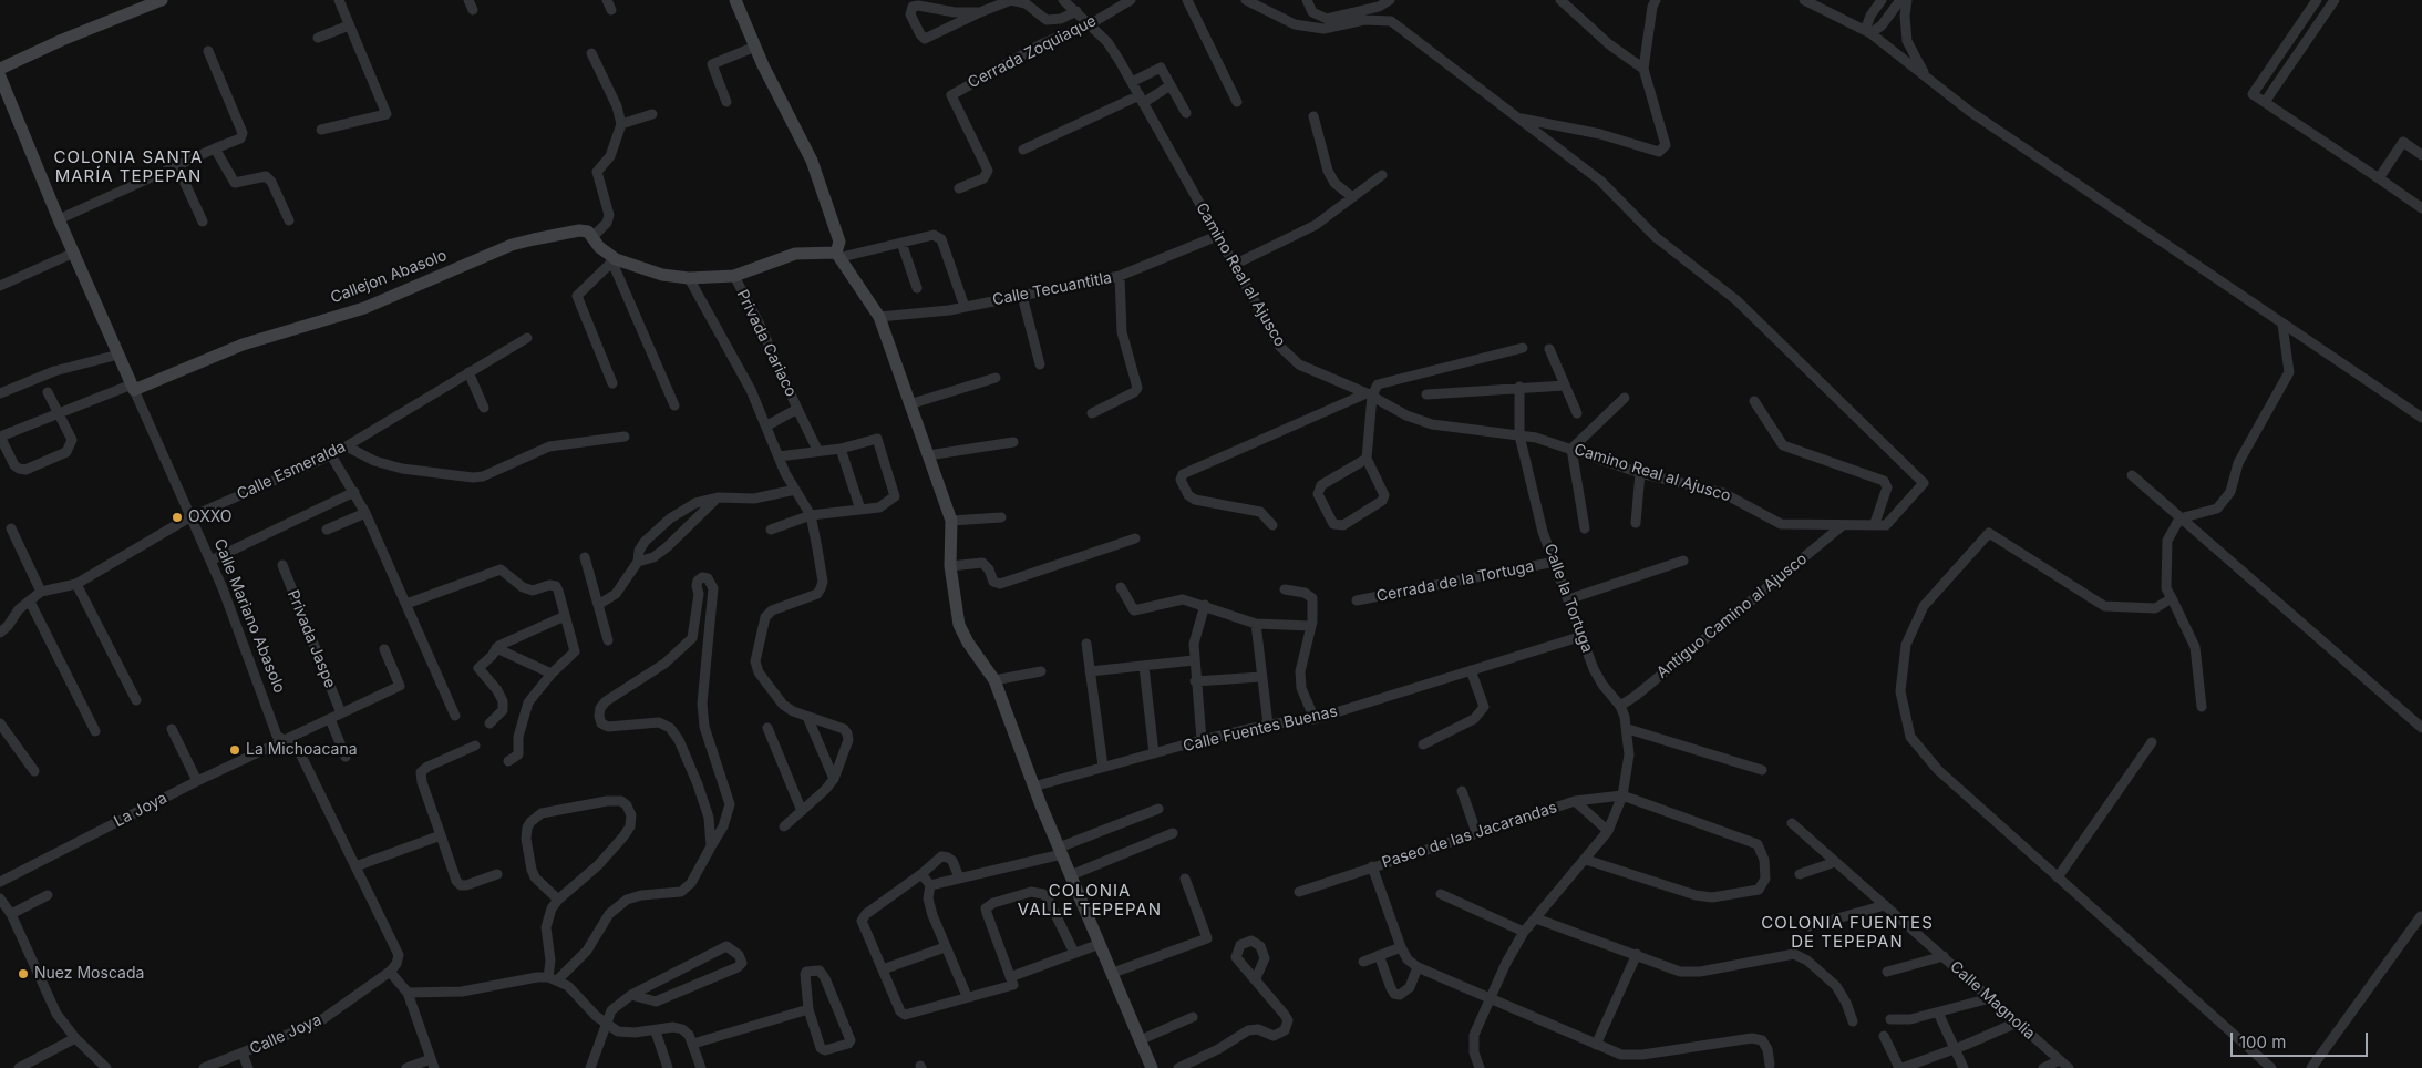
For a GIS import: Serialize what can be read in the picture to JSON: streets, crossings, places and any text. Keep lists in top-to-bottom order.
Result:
{
  "streets": {
    "street": [
      "Cerrada Zoquiaque",
      "Camino Real al Ajusco",
      "Callejon Abasolo",
      "Calle Tecuantitla",
      "Privada Cariaco",
      "Calle Esmeralda",
      "Cerrada de la Tortuga",
      "Calle la Tortuga",
      "Calle Mariano Abasolo",
      "Antiguo Camino al Ajusco",
      "Privada Jaspe",
      "Calle Fuentes Buenas",
      "La Joya",
      "Paseo de las Jacarandas",
      "Calle Magnolia",
      "Calle Joya"
    ]
  },
  "crossings": [
    ["Cerrada Zoquiaque", "Camino Real al Ajusco"],
    ["Camino Real al Ajusco", "Calle Tecuantitla"],
    ["Camino Real al Ajusco", "Calle la Tortuga"],
    ["Camino Real al Ajusco", "Antiguo Camino al Ajusco"],
    ["Callejon Abasolo", "Calle Mariano Abasolo"],
    ["Calle Esmeralda", "Calle Mariano Abasolo"],
    ["Cerrada de la Tortuga", "Calle la Tortuga"],
    ["Calle la Tortuga", "Antiguo Camino al Ajusco"],
    ["Calle la Tortuga", "Calle Fuentes Buenas"],
    ["Calle la Tortuga", "Paseo de las Jacarandas"],
    ["Calle Mariano Abasolo", "La Joya"],
    ["Calle Mariano Abasolo", "Calle Joya"],
    ["Privada Jaspe", "La Joya"]
  ],
  "districts": ["COLONIA SANTA MARÍA TEPEPAN", "COLONIA VALLE TEPEPAN", "COLONIA FUENTES DE TEPEPAN"],
  "places": ["OXXO", "La Michoacana", "Nuez Moscada"],
  "scale_bar": "100 m"
}
